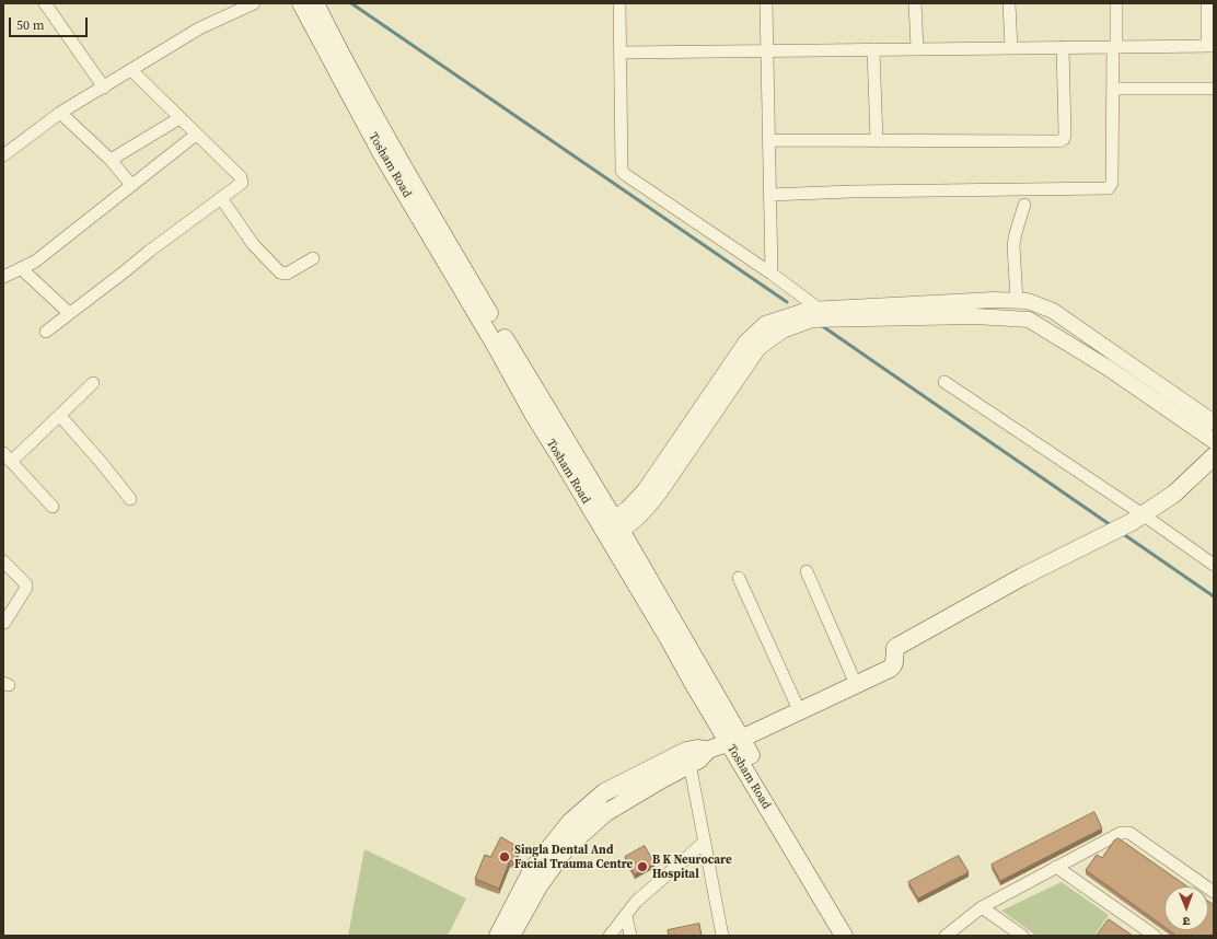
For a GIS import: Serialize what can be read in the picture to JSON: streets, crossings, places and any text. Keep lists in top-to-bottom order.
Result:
{
  "streets": {
    "main road": ["Tosham Road"]
  },
  "places": ["Singla Dental And Facial Trauma Centre", "B K Neurocare Hospital"],
  "scale_bar": "50 m",
  "north": "bottom"
}
